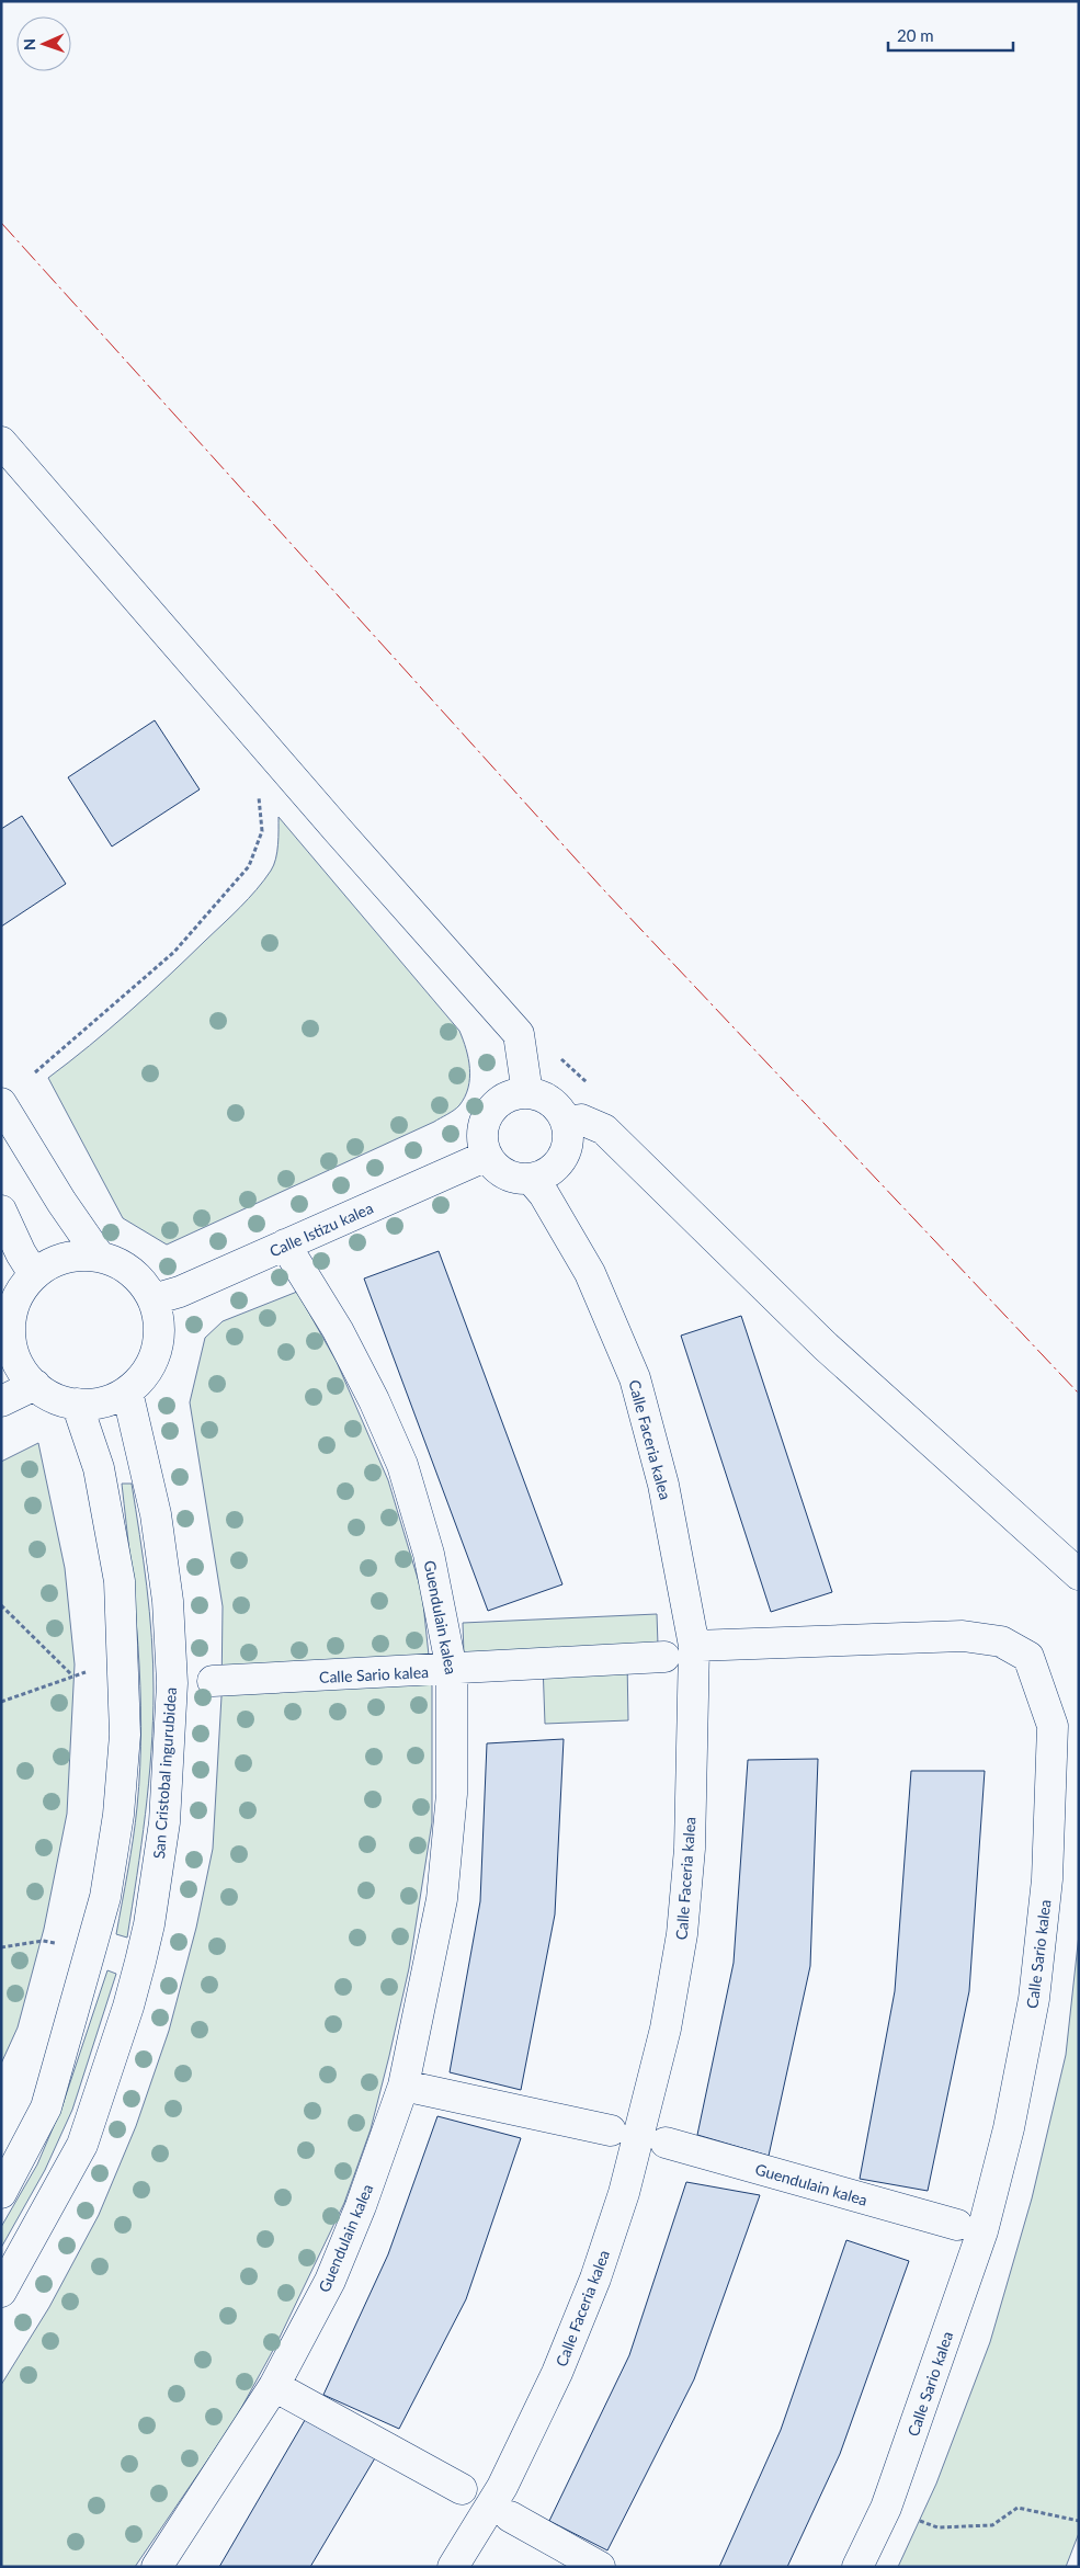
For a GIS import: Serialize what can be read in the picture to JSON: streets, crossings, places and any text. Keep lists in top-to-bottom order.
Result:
{
  "streets": {
    "street": [
      "Calle Istizu kalea",
      "Calle Faceria kalea",
      "Guendulain kalea",
      "Calle Sario kalea",
      "San Cristobal ingurubidea"
    ]
  },
  "crossings": [
    ["Calle Istizu kalea", "Calle Faceria kalea"],
    ["Calle Istizu kalea", "Guendulain kalea"],
    ["Calle Istizu kalea", "San Cristobal ingurubidea"],
    ["Calle Faceria kalea", "Calle Sario kalea"],
    ["Guendulain kalea", "Calle Sario kalea"]
  ],
  "scale_bar": "20 m",
  "north": "left"
}
